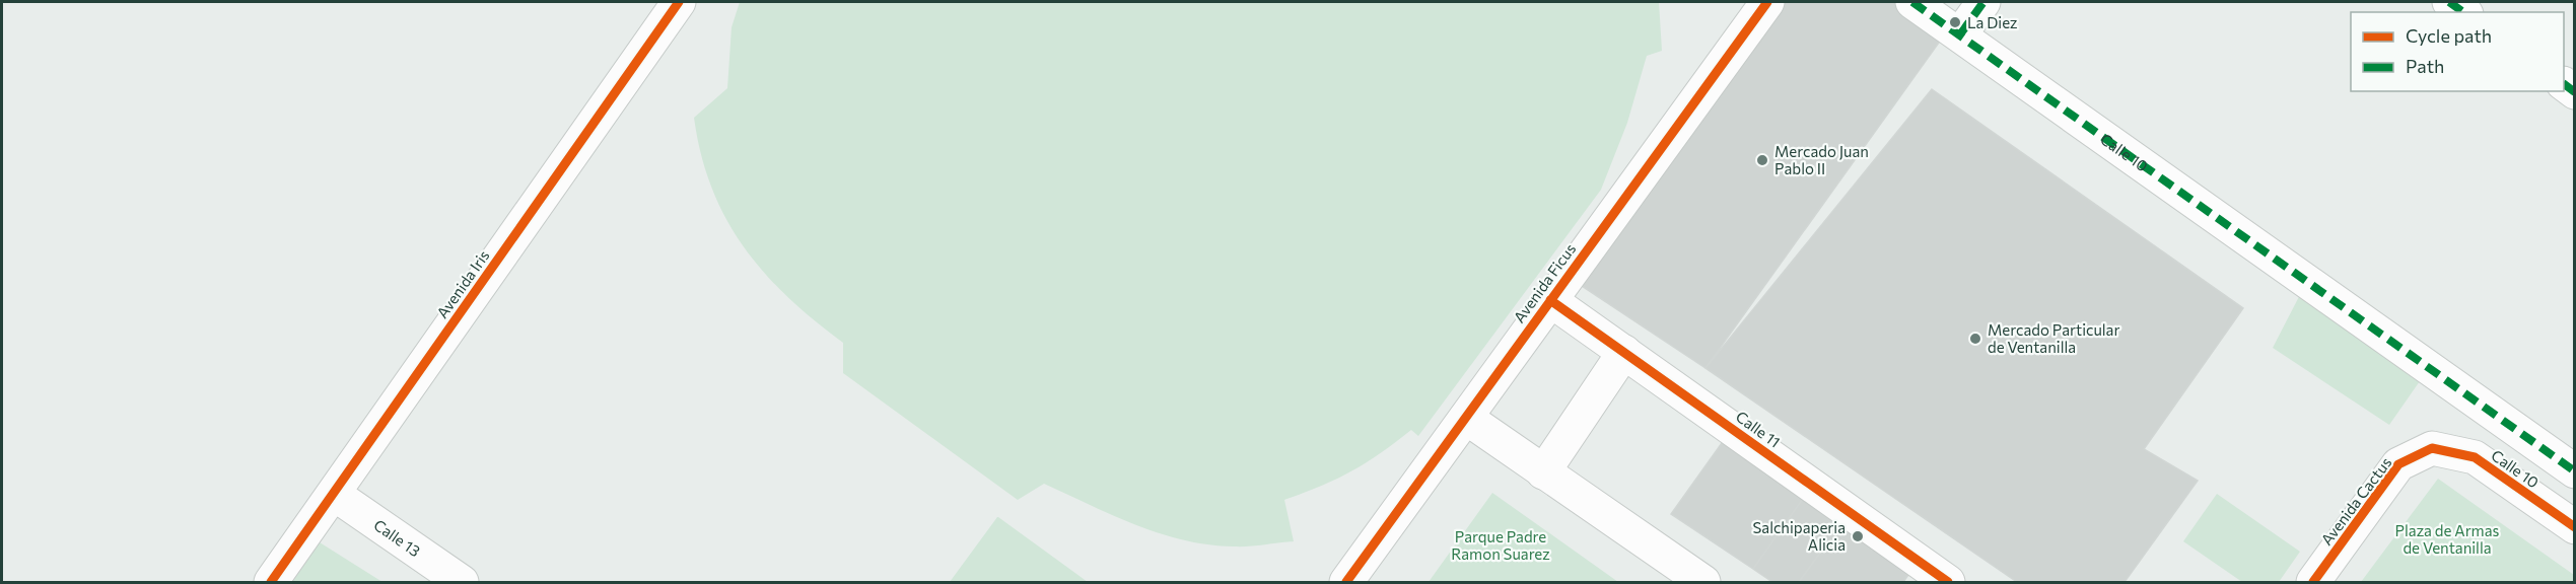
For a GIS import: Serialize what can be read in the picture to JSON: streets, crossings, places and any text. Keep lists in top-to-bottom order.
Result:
{
  "streets": {
    "street": [
      "Calle 10",
      "Avenida Ficus",
      "Avenida Iris",
      "Calle 11",
      "Avenida Cactus",
      "Calle 13"
    ]
  },
  "crossings": [
    ["Calle 10", "Avenida Cactus"],
    ["Avenida Ficus", "Calle 11"],
    ["Avenida Iris", "Calle 13"]
  ],
  "parks": ["Plaza de Armas de Ventanilla", "Parque Padre Ramon Suarez"],
  "places": [
    "La Diez",
    "Mercado Juan Pablo II",
    "Mercado Particular de Ventanilla",
    "Salchipaperia Alicia"
  ],
  "legend": ["Cycle path", "Path"]
}
